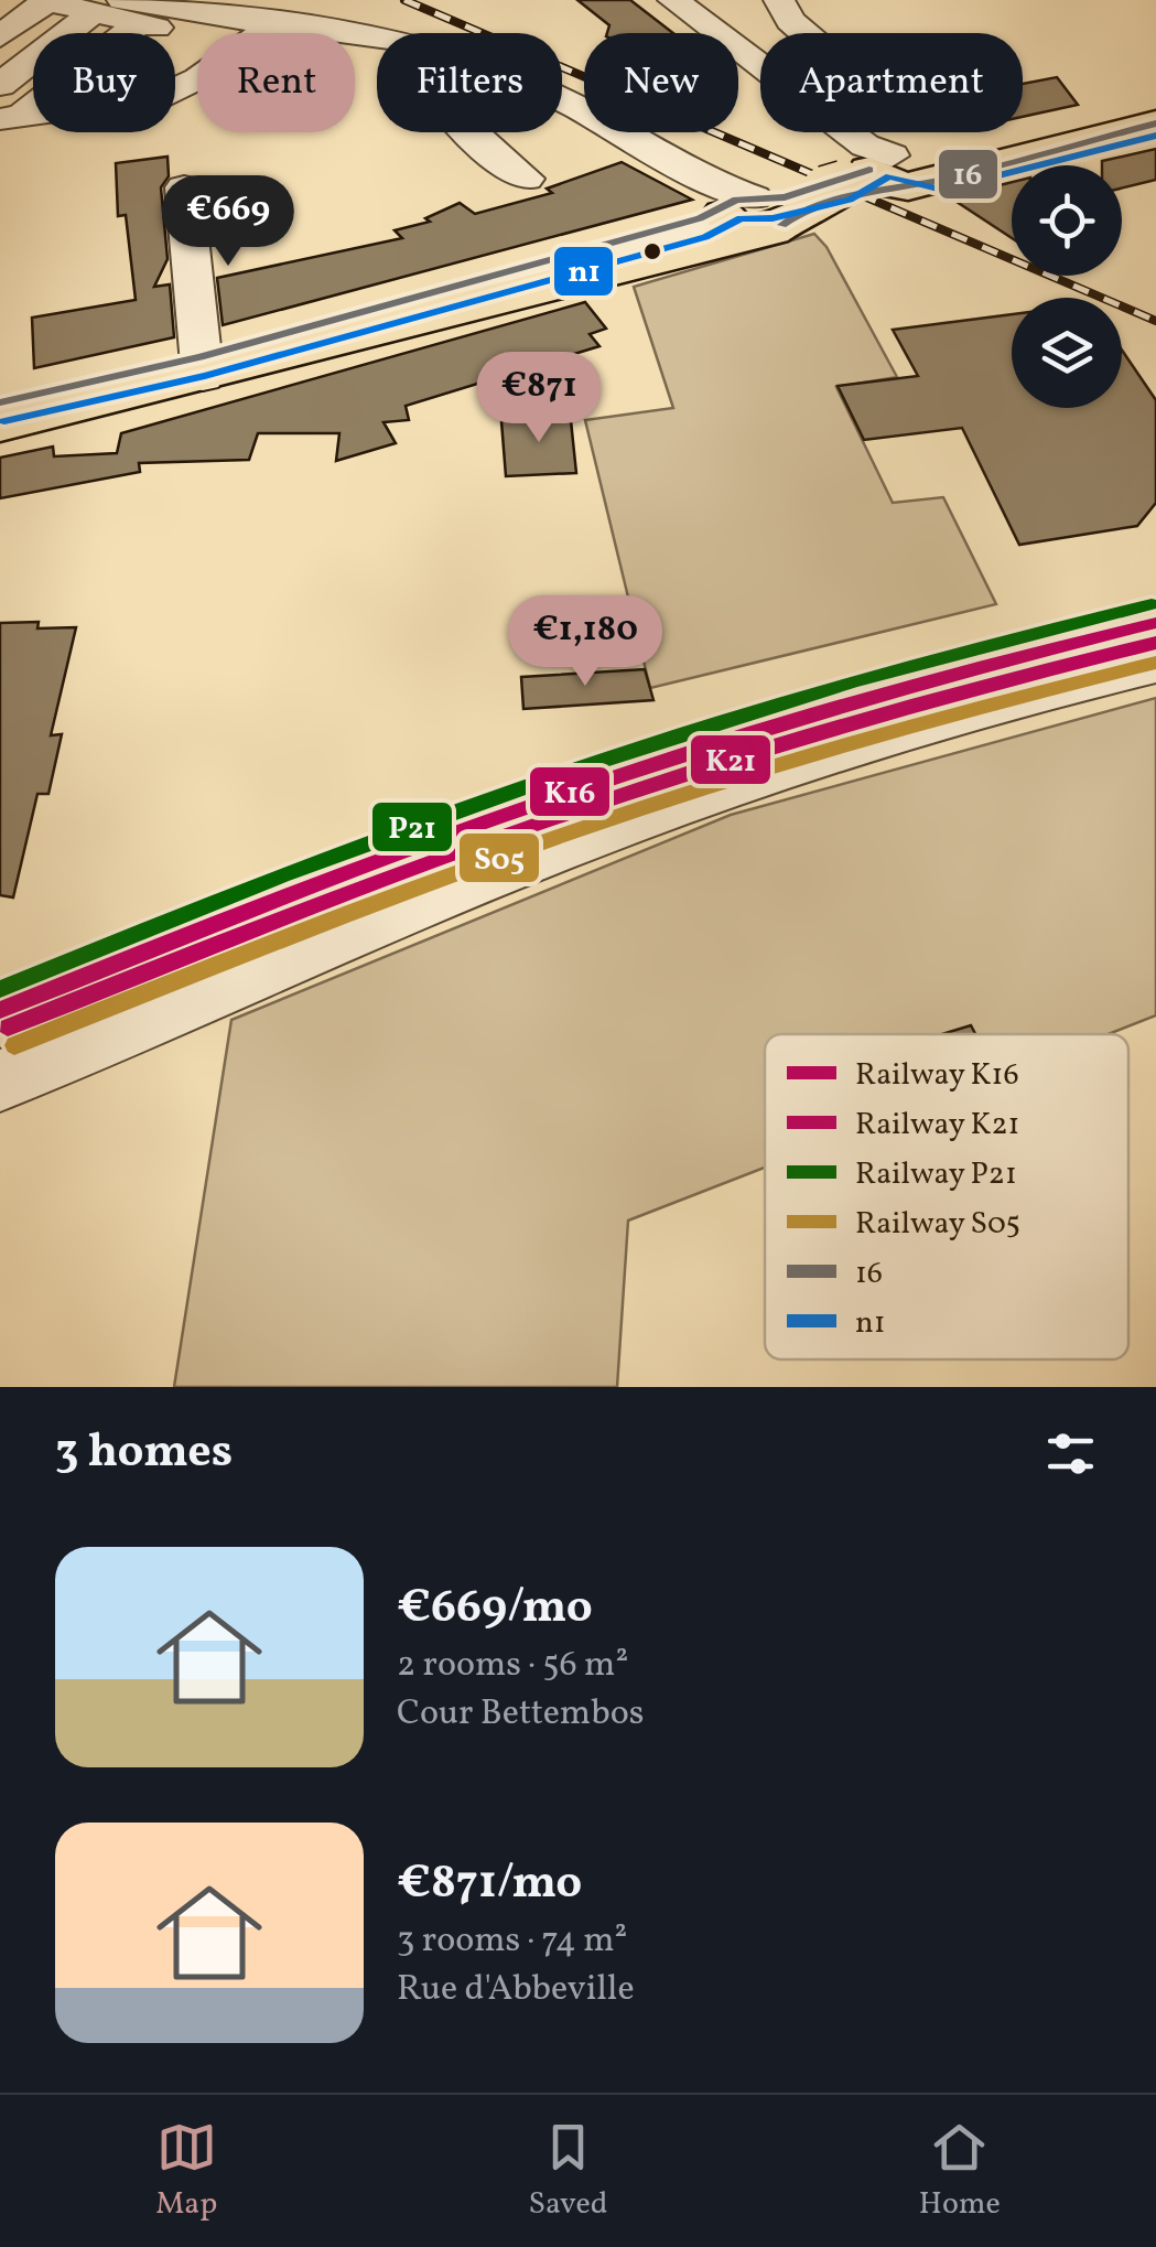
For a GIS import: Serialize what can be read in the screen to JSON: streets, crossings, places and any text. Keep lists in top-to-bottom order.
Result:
{
  "lines": [
    "transit line 16",
    "transit line n1",
    "rail line P21",
    "rail line K16",
    "rail line K21",
    "rail line S05"
  ],
  "legend": [
    "Railway K16",
    "Railway K21",
    "Railway P21",
    "Railway S05",
    "16",
    "n1"
  ],
  "page": {
    "chip": [
      "Buy",
      "Rent",
      "Filters",
      "New",
      "Apartment"
    ],
    "price": ["€669", "€871", "€1,180"],
    "heading": "3 homes",
    "list": [
      {
        "name": "€669/mo",
        "note": "2 rooms · 56 m² · Cour Bettembos"
      },
      {
        "name": "€871/mo",
        "note": "3 rooms · 74 m² · Rue d'Abbeville"
      }
    ],
    "tabs": ["Map", "Saved", "Home"]
  }
}
